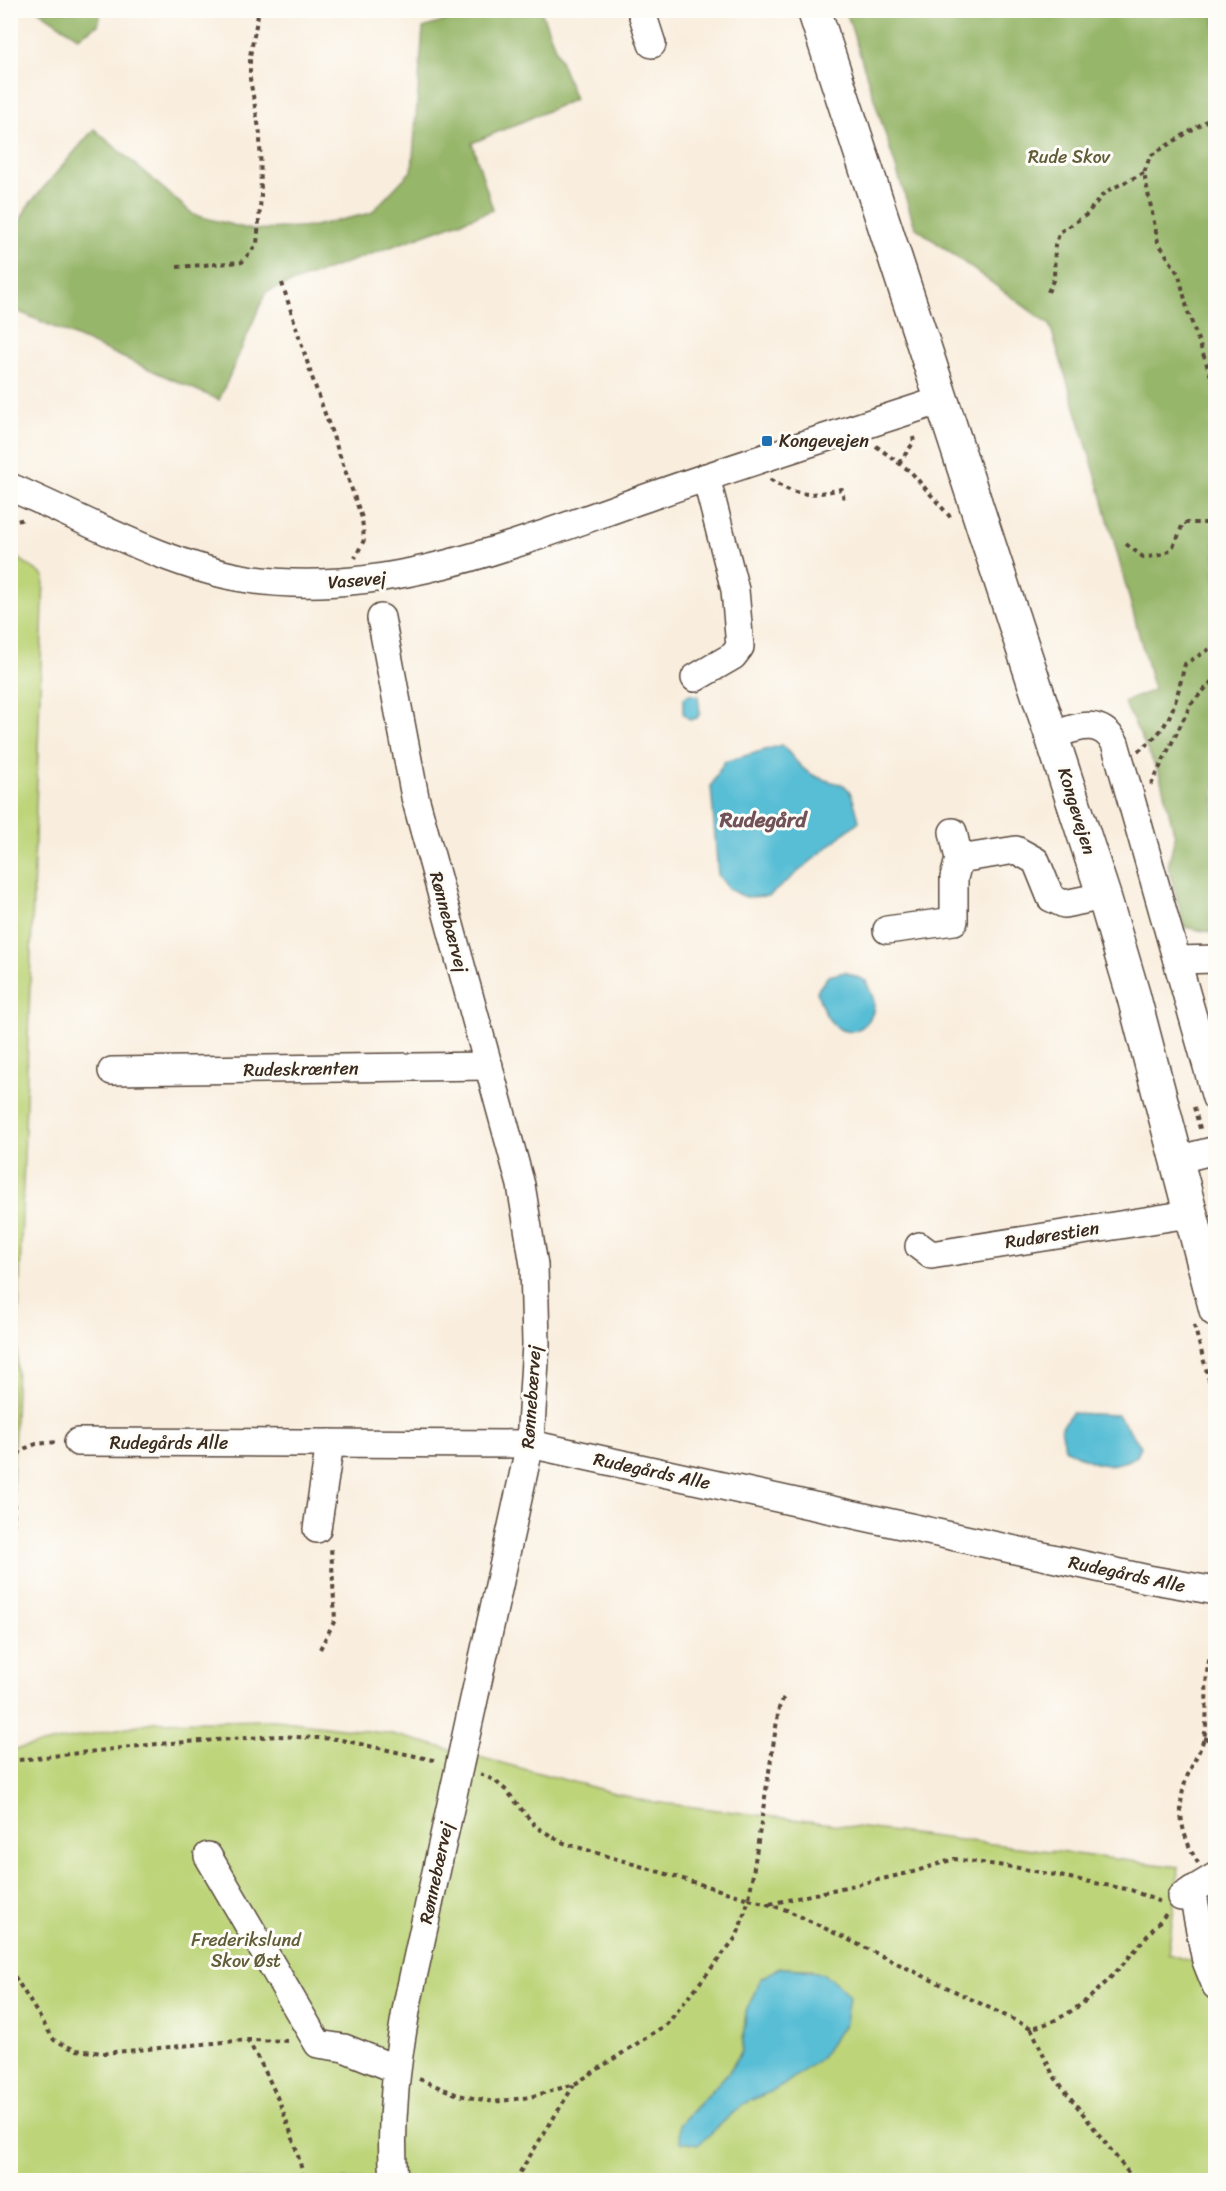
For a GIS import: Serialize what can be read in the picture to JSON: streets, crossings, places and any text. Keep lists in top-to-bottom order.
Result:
{
  "streets": {
    "main road": ["Kongevejen"],
    "street": [
      "Vasevej",
      "Rønnebærvej",
      "Rudeskrænten",
      "Rudørestien",
      "Rudegårds Alle"
    ]
  },
  "crossings": [
    ["Vasevej", "Kongevejen"],
    ["Kongevejen", "Rudørestien"],
    ["Rønnebærvej", "Rudeskrænten"],
    ["Rønnebærvej", "Rudegårds Alle"]
  ],
  "districts": ["Rudegård"],
  "parks": ["Rude Skov", "Frederikslund Skov Øst"],
  "places": {
    "transit": ["Kongevejen"]
  }
}
